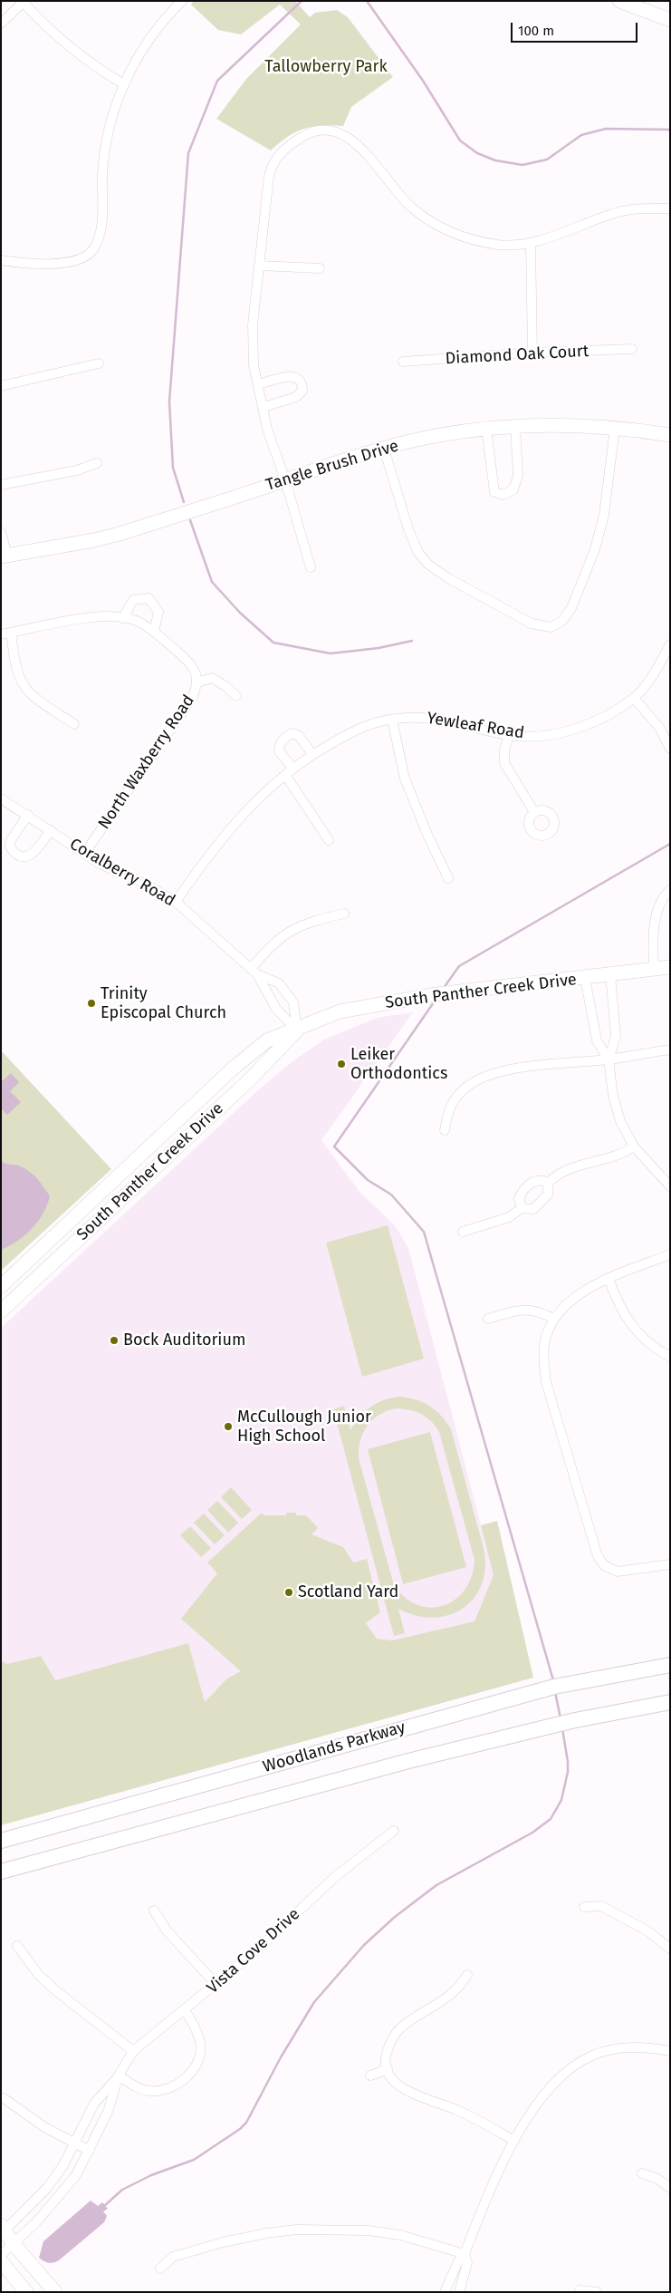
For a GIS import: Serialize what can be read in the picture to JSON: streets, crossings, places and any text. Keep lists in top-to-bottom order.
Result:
{
  "streets": {
    "main road": ["Woodlands Parkway"],
    "street": [
      "Diamond Oak Court",
      "Tangle Brush Drive",
      "Yewleaf Road",
      "North Waxberry Road",
      "Coralberry Road",
      "South Panther Creek Drive",
      "Vista Cove Drive"
    ]
  },
  "crossings": [
    ["Yewleaf Road", "Coralberry Road"],
    ["North Waxberry Road", "Coralberry Road"],
    ["Coralberry Road", "South Panther Creek Drive"]
  ],
  "parks": ["Tallowberry Park"],
  "places": [
    "Trinity Episcopal Church",
    "Leiker Orthodontics",
    "Bock Auditorium",
    "McCullough Junior High School",
    "Scotland Yard"
  ],
  "scale_bar": "100 m"
}
